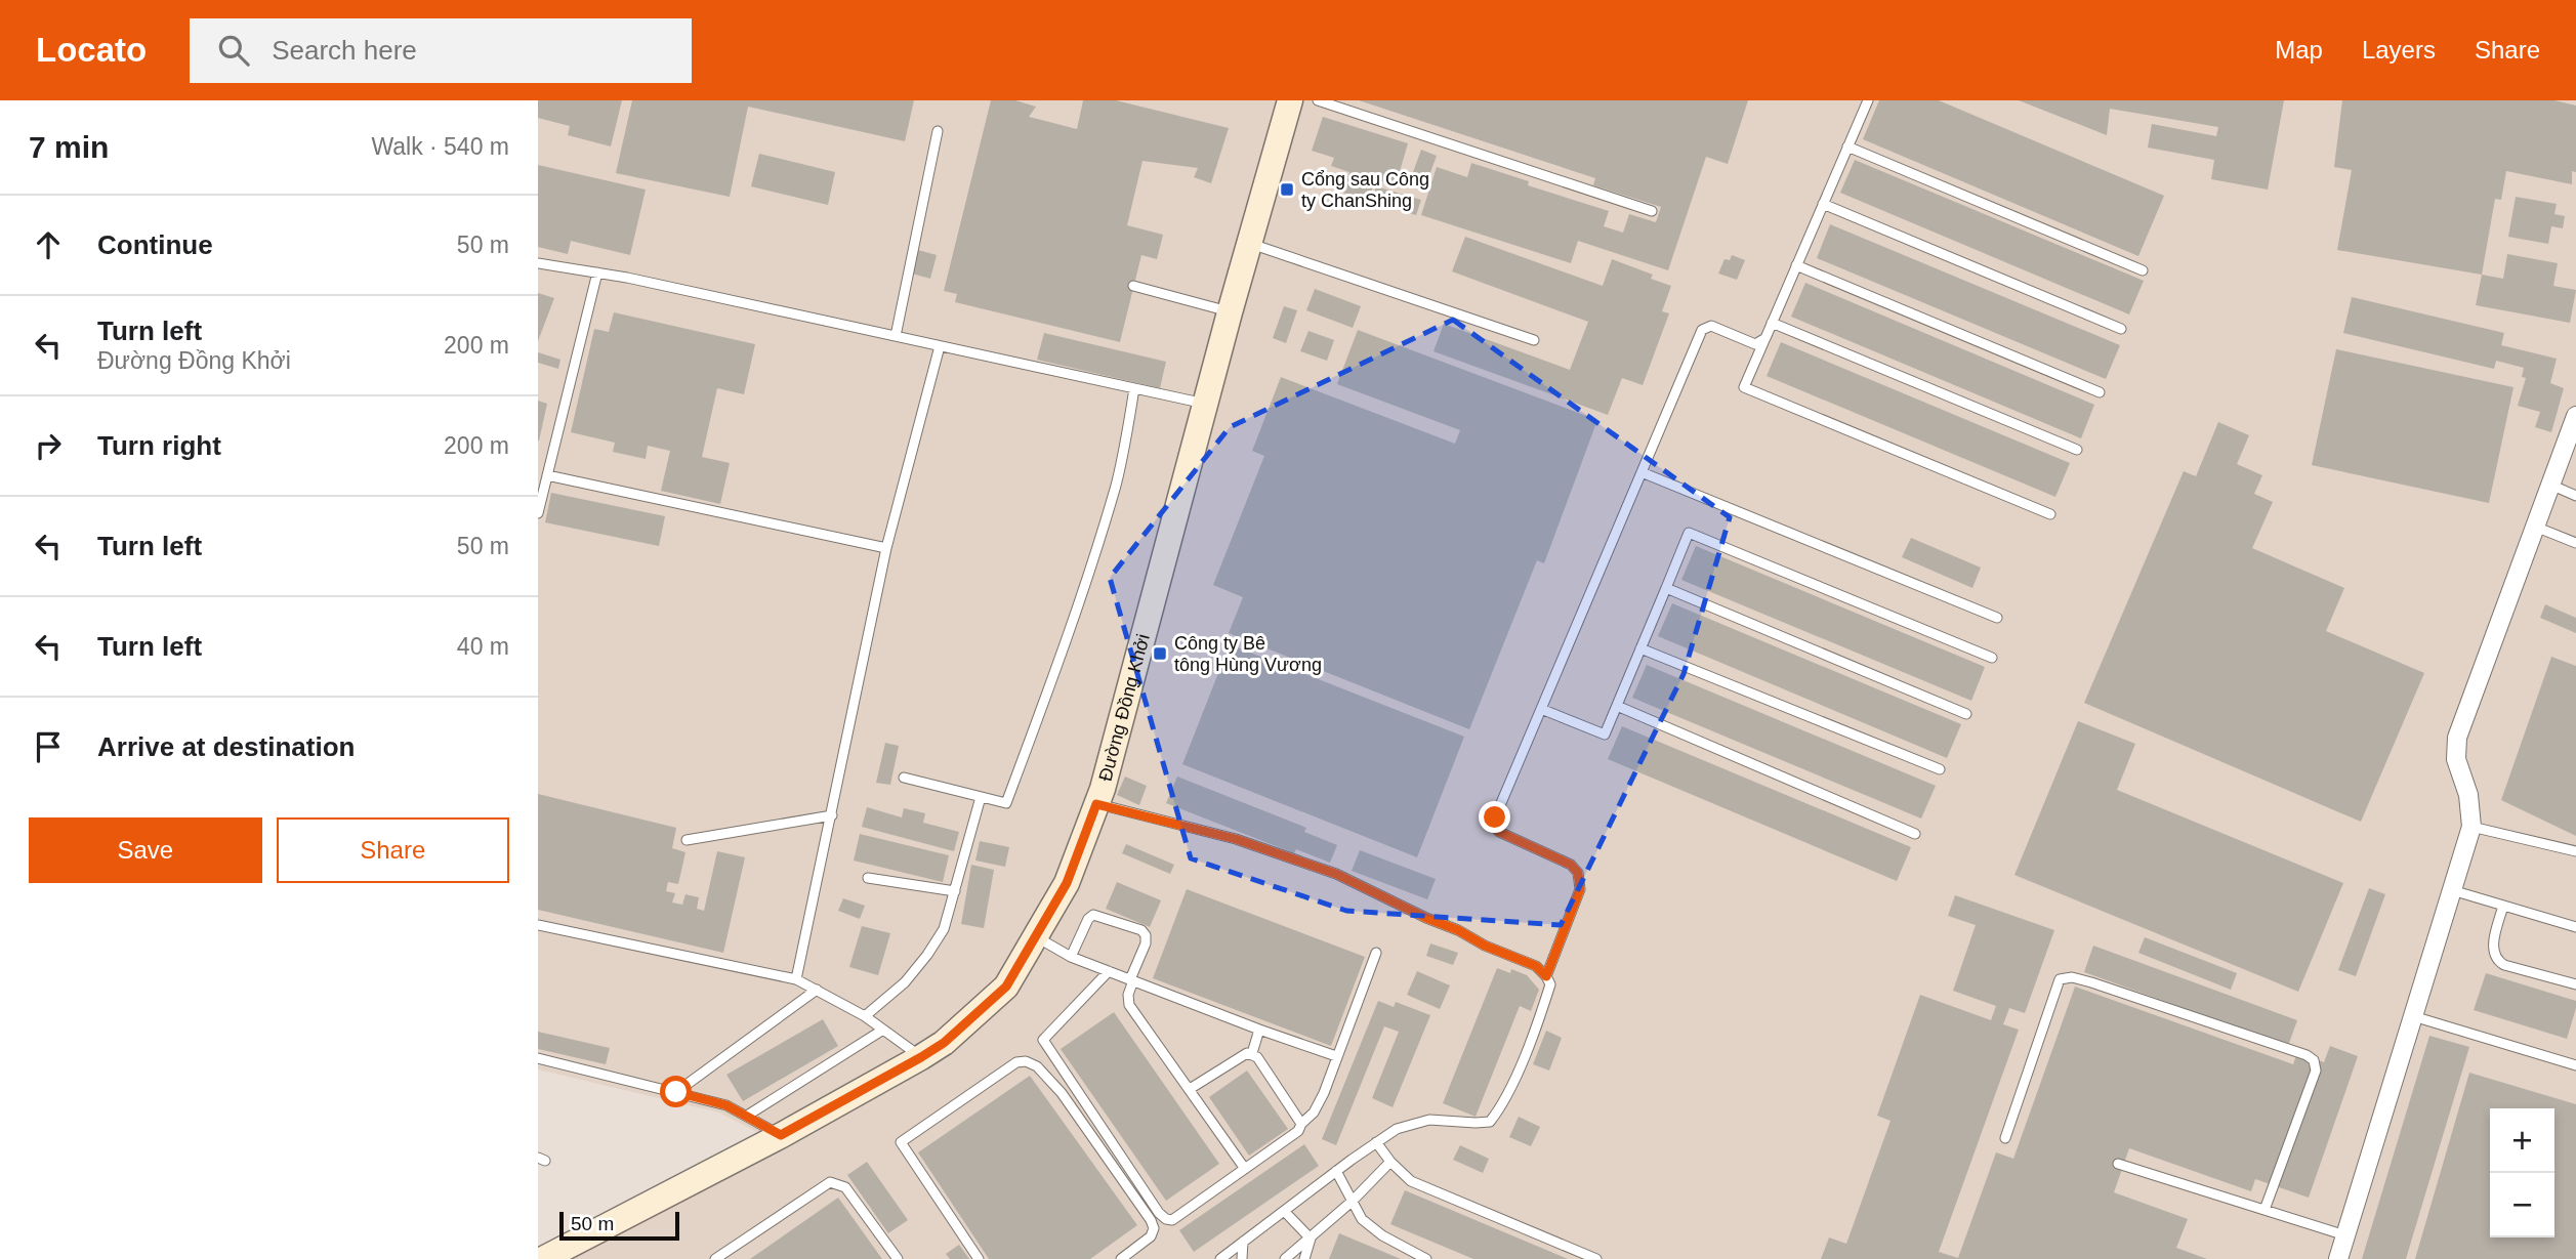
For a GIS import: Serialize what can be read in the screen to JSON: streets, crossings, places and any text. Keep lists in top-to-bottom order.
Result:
{
  "streets": {
    "main road": ["Đường Đồng Khởi"]
  },
  "places": {
    "transit": ["Cổng sau Công ty ChanShing", "Công ty Bê tông Hùng Vương"]
  },
  "scale_bar": "50 m",
  "page": {
    "header": "Locato",
    "search": "Search here",
    "nav": ["Map", "Layers", "Share"],
    "heading": ["7 min", "Walk · 540 m"],
    "list": [
      ["Continue", "50 m"],
      ["Turn left", "Đường Đồng Khởi", "200 m"],
      ["Turn right", "200 m"],
      ["Turn left", "50 m"],
      ["Turn left", "40 m"],
      "Arrive at destination"
    ],
    "buttons": ["Save", "Share"],
    "map_buttons": ["+", "−"],
    "scale": "50 m"
  }
}
